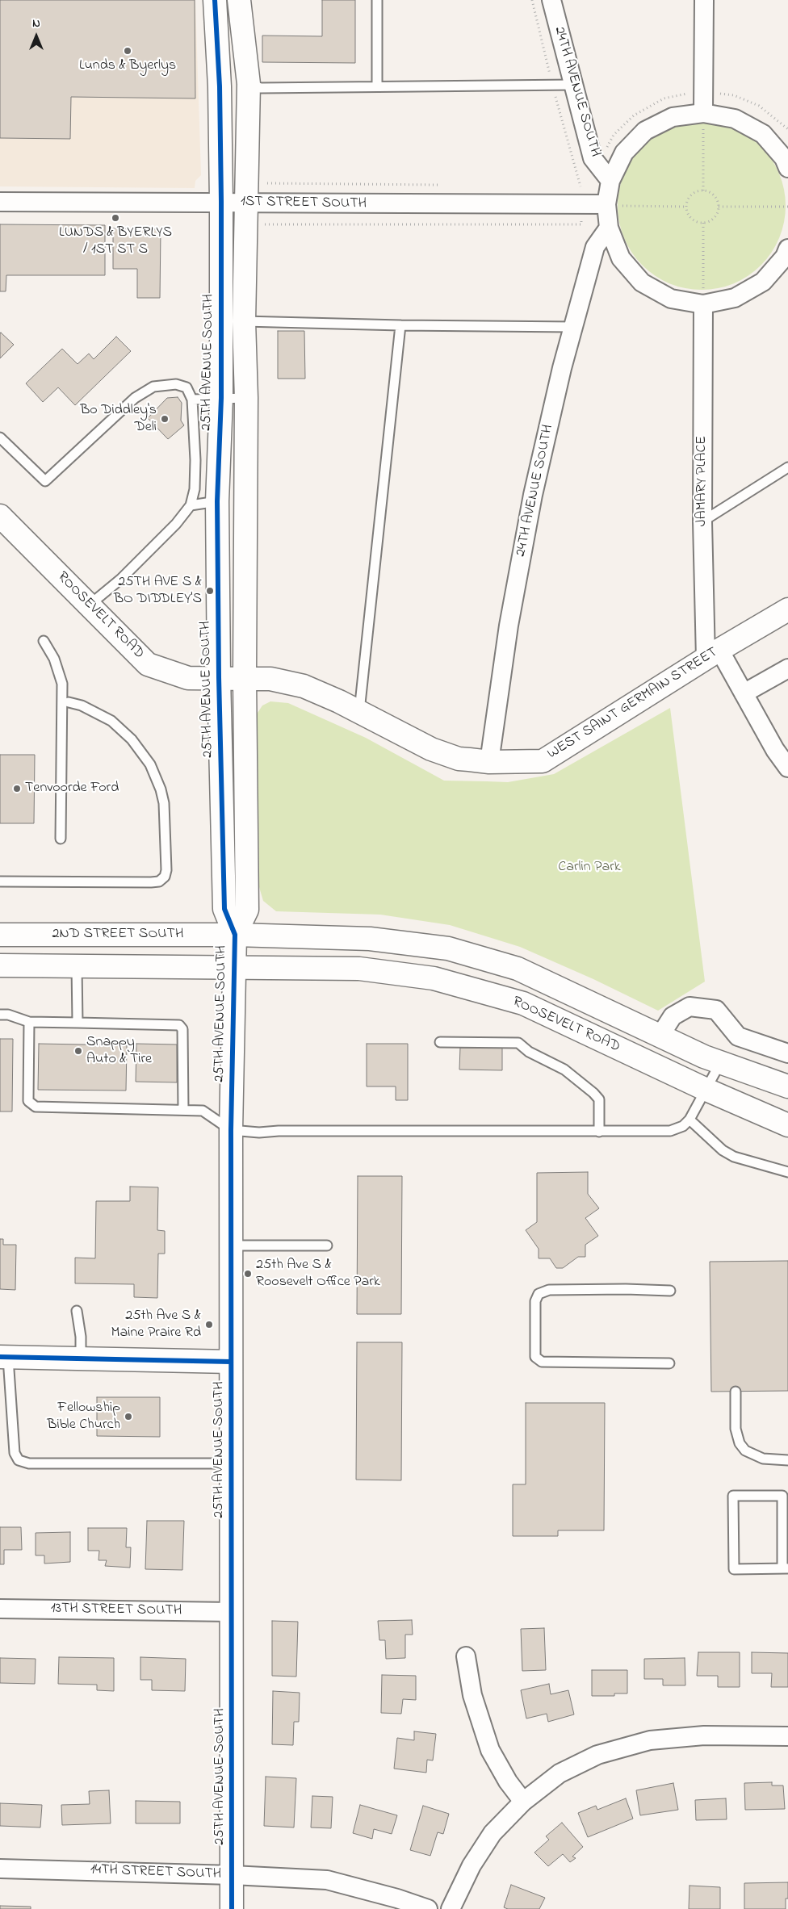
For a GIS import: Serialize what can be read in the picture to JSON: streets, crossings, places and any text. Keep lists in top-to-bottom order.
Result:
{
  "streets": {
    "street": [
      "24TH AVENUE SOUTH",
      "1ST STREET SOUTH",
      "25TH AVENUE SOUTH",
      "JAMARY PLACE",
      "ROOSEVELT ROAD",
      "WEST SAINT GERMAIN STREET",
      "2ND STREET SOUTH",
      "13TH STREET SOUTH",
      "14TH STREET SOUTH"
    ]
  },
  "crossings": [
    ["24TH AVENUE SOUTH", "WEST SAINT GERMAIN STREET"],
    ["1ST STREET SOUTH", "25TH AVENUE SOUTH"],
    ["25TH AVENUE SOUTH", "ROOSEVELT ROAD"],
    ["25TH AVENUE SOUTH", "WEST SAINT GERMAIN STREET"],
    ["25TH AVENUE SOUTH", "2ND STREET SOUTH"],
    ["25TH AVENUE SOUTH", "13TH STREET SOUTH"],
    ["25TH AVENUE SOUTH", "14TH STREET SOUTH"],
    ["JAMARY PLACE", "WEST SAINT GERMAIN STREET"],
    ["ROOSEVELT ROAD", "WEST SAINT GERMAIN STREET"],
    ["ROOSEVELT ROAD", "2ND STREET SOUTH"]
  ],
  "parks": ["Carlin Park"],
  "places": [
    "Lunds & Byerlys",
    "LUNDS & BYERLYS / 1ST ST S",
    "Bo Diddley's Deli",
    "25TH AVE S & BO DIDDLEY'S",
    "Tenvoorde Ford",
    "Snappy Auto & Tire",
    "25th Ave S & Roosevelt Office Park",
    "25th Ave S & Maine Praire Rd",
    "Fellowship Bible Church"
  ],
  "north": "top"
}
